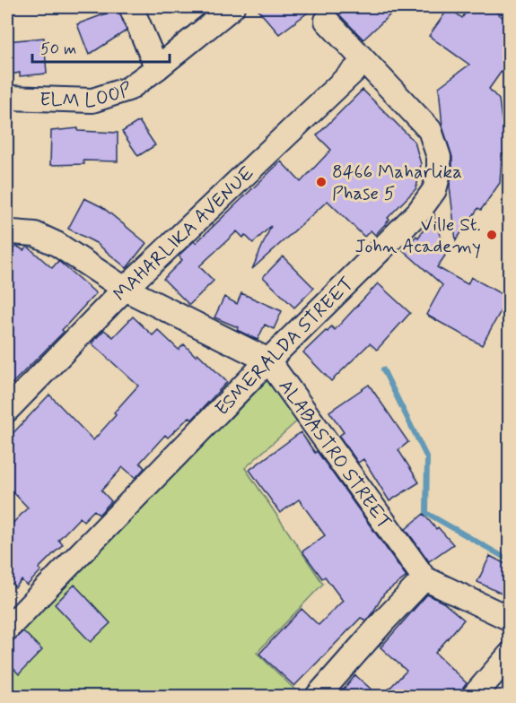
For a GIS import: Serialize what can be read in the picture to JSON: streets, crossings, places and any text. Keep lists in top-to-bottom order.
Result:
{
  "streets": {
    "street": [
      "ELM LOOP",
      "MAHARLIKA AVENUE",
      "ESMERALDA STREET",
      "ALABASTRO STREET"
    ]
  },
  "crossings": [
    ["MAHARLIKA AVENUE", "ESMERALDA STREET"],
    ["MAHARLIKA AVENUE", "ALABASTRO STREET"],
    ["ESMERALDA STREET", "ALABASTRO STREET"]
  ],
  "places": ["8466 Maharlika Phase 5", "Ville St. John Academy"],
  "scale_bar": "50 m"
}
